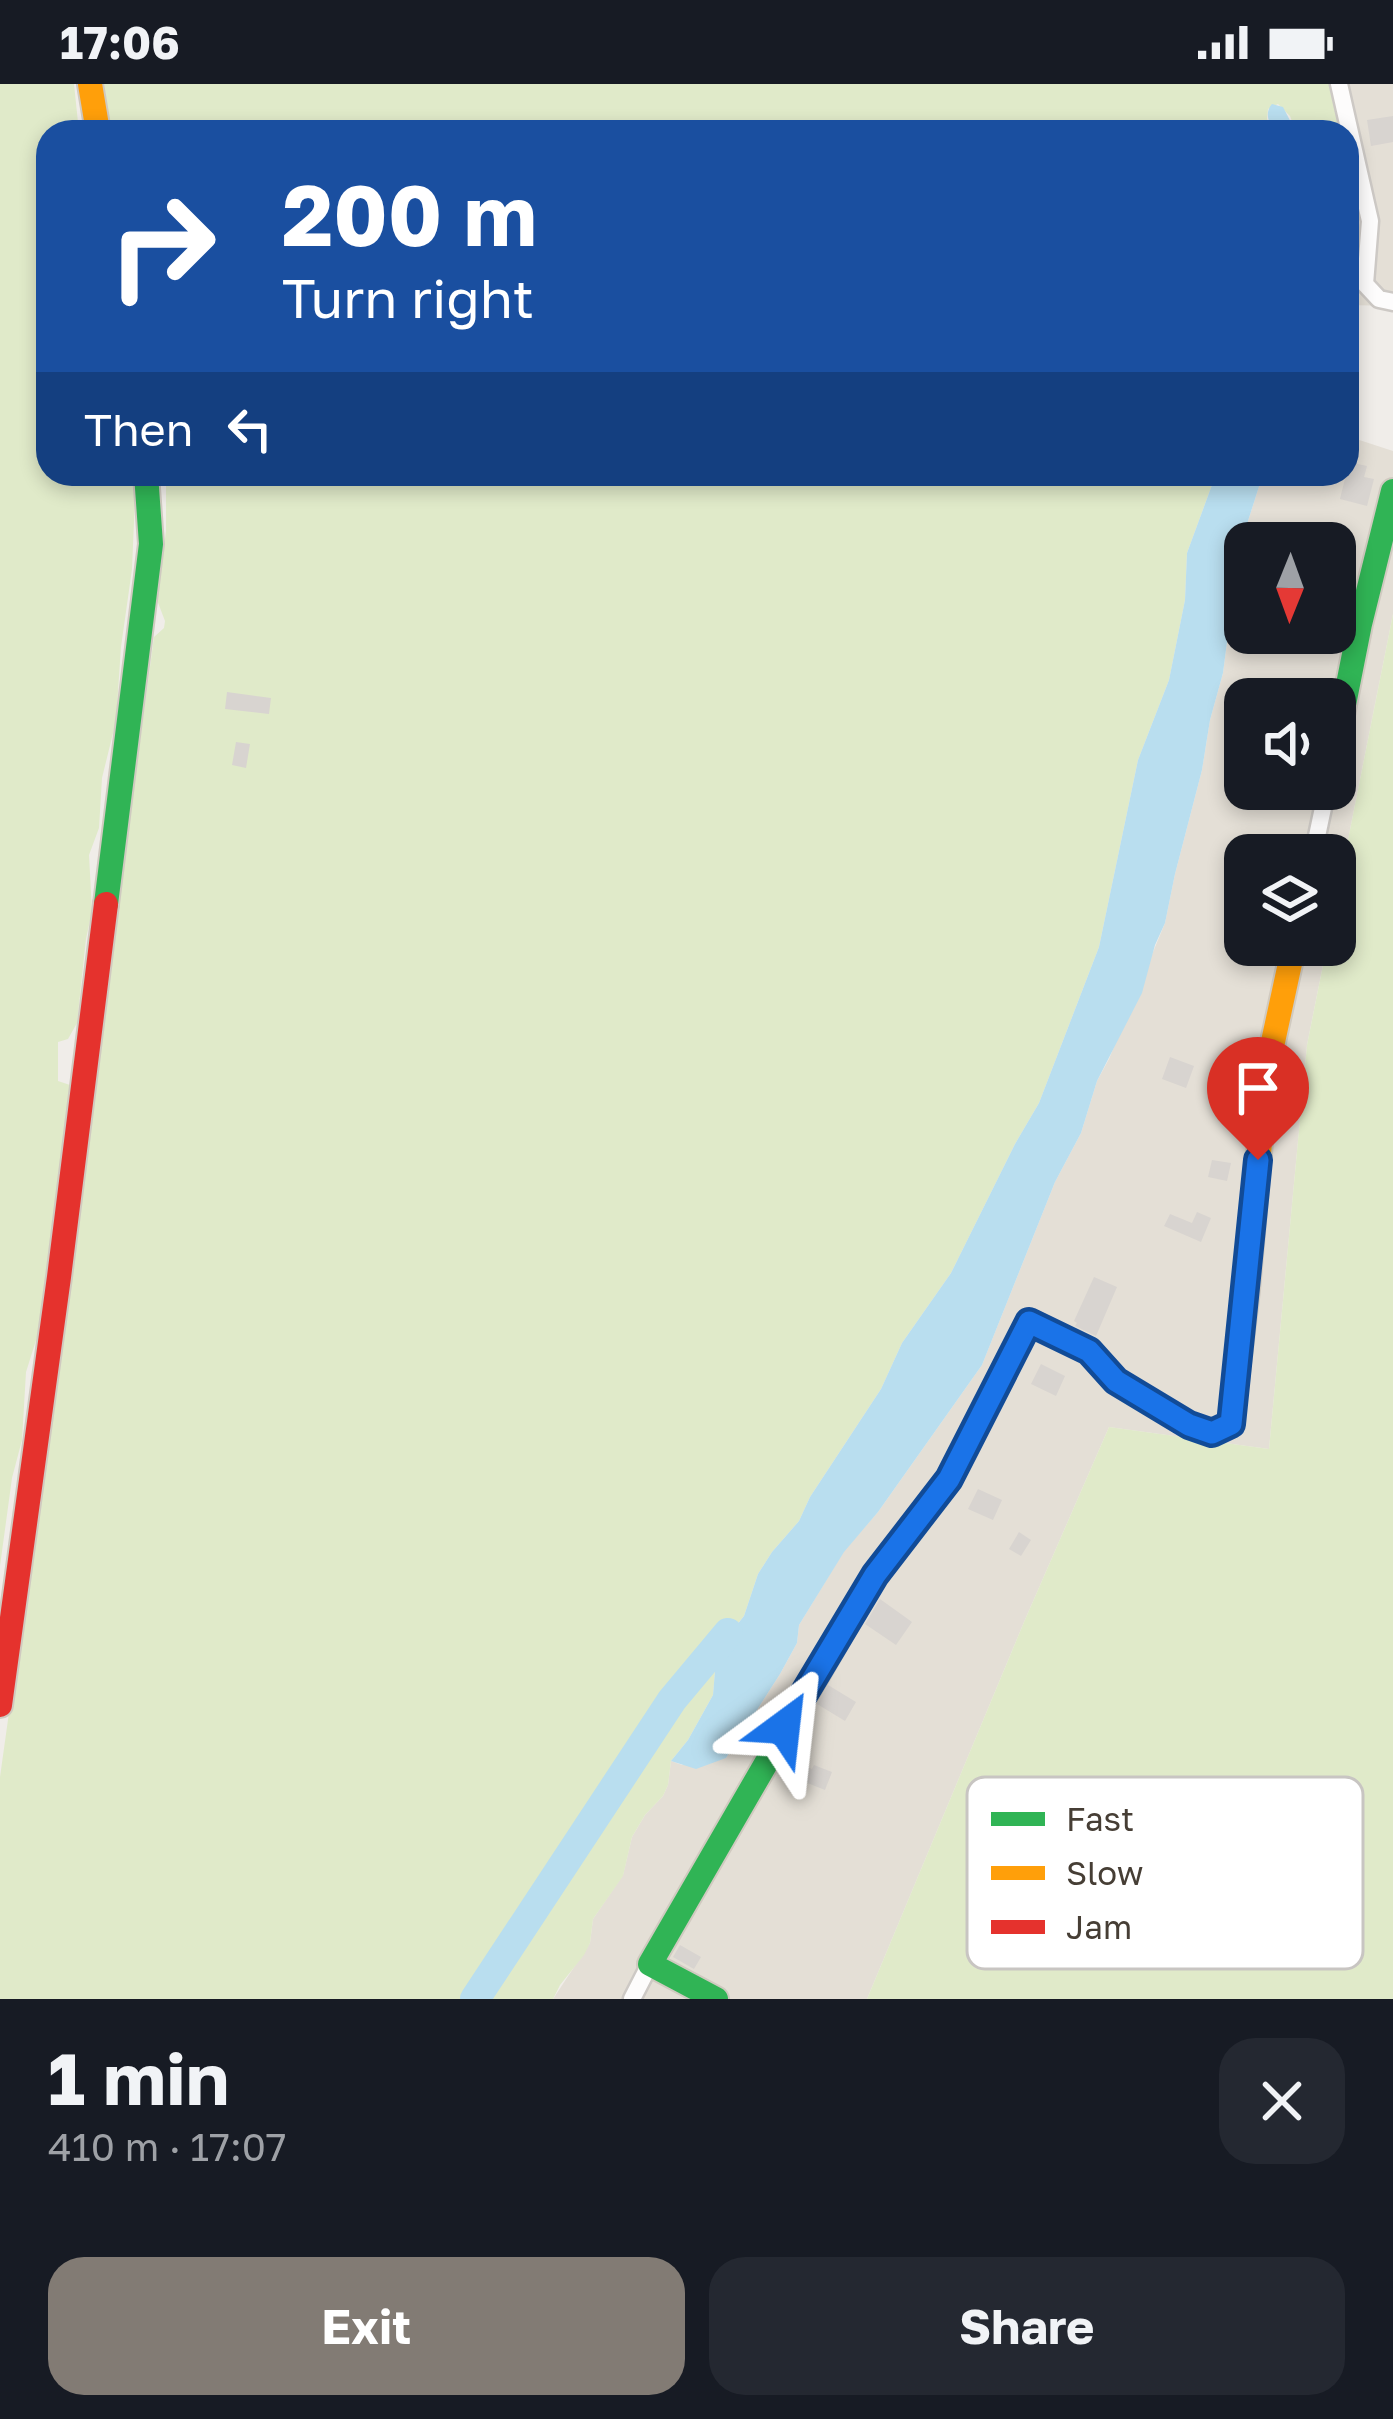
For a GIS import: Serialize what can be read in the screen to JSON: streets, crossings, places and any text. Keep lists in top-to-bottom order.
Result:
{
  "legend": ["Fast", "Slow", "Jam"],
  "north": "bottom",
  "page": {
    "status": "17:06",
    "turn": ["200 m", "Turn right"],
    "then": "Then",
    "heading": ["1 min", "410 m · 17:07"],
    "buttons": ["Exit", "Share"]
  }
}
